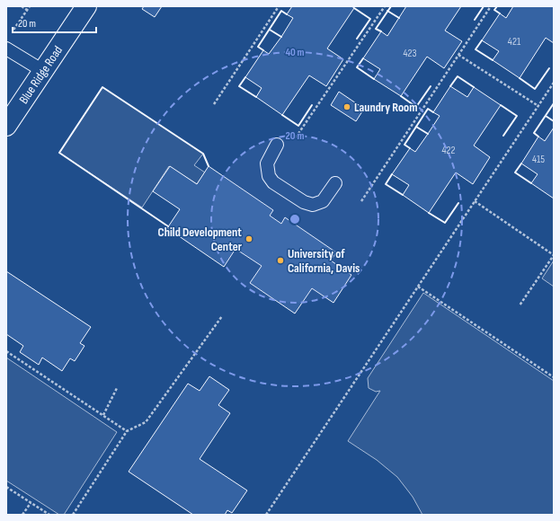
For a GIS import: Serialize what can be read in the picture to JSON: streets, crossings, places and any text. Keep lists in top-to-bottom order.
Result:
{
  "streets": {
    "street": ["Blue Ridge Road"]
  },
  "places": ["Laundry Room", "Child Development Center", "University of California, Davis"],
  "house_numbers": [
    "421",
    "423",
    "422",
    "415"
  ],
  "scale_bar": "20 m",
  "rings": ["40 m", "20 m"]
}
